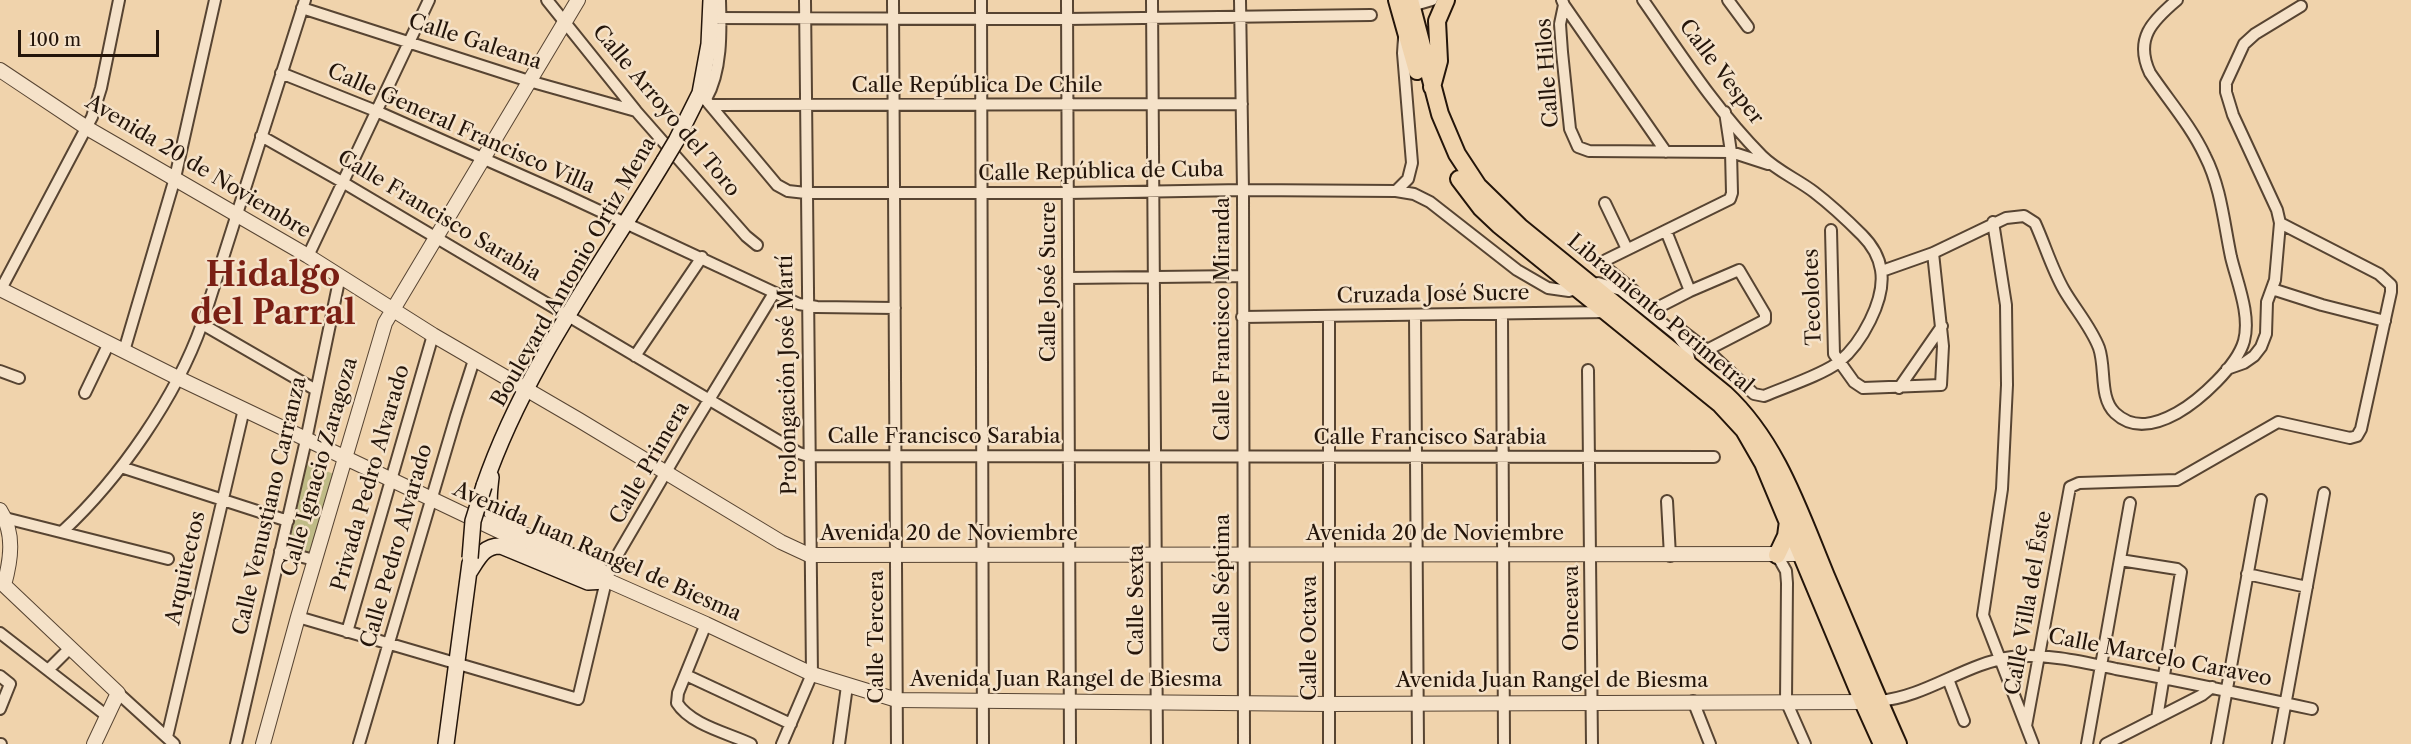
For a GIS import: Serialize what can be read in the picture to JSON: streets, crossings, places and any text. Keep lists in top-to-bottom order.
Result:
{
  "streets": {
    "main road": ["Boulevard Antonio Ortiz Mena", "Libramiento Perimetral"],
    "street": [
      "Calle Galeana",
      "Calle Vesper",
      "Calle Hilos",
      "Calle República De Chile",
      "Calle Arroyo del Toro",
      "Calle General Francisco Villa",
      "Avenida 20 de Noviembre",
      "Calle República de Cuba",
      "Calle Francisco Sarabia",
      "Calle José Sucre",
      "Cruzada José Sucre",
      "Tecolotes",
      "Calle Francisco Miranda",
      "Prolongación José Martí",
      "Calle Primera",
      "Calle Ignacio Zaragoza",
      "Privada Pedro Alvarado",
      "Calle Venustiano Carranza",
      "Calle Pedro Alvarado",
      "Avenida Juan Rangel de Biesma",
      "Arquitectos",
      "Calle Séptima",
      "Calle Sexta",
      "Calle Villa del Éste",
      "Onceava",
      "Calle Tercera",
      "Calle Octava",
      "Calle Marcelo Caraveo"
    ]
  },
  "crossings": [
    ["Calle Galeana", "Calle Arroyo del Toro"],
    ["Calle Galeana", "Calle Ignacio Zaragoza"],
    ["Calle República De Chile", "Calle República de Cuba"],
    ["Calle República De Chile", "Boulevard Antonio Ortiz Mena"],
    ["Calle República De Chile", "Calle José Sucre"],
    ["Calle República De Chile", "Calle Francisco Miranda"],
    ["Calle República De Chile", "Prolongación José Martí"],
    ["Calle República De Chile", "Calle Sexta"],
    ["Calle República De Chile", "Calle Tercera"],
    ["Calle Arroyo del Toro", "Calle Ignacio Zaragoza"],
    ["Calle General Francisco Villa", "Boulevard Antonio Ortiz Mena"],
    ["Calle General Francisco Villa", "Prolongación José Martí"],
    ["Calle General Francisco Villa", "Calle Primera"],
    ["Calle General Francisco Villa", "Calle Ignacio Zaragoza"],
    ["Calle General Francisco Villa", "Calle Tercera"],
    ["Avenida 20 de Noviembre", "Boulevard Antonio Ortiz Mena"],
    ["Avenida 20 de Noviembre", "Calle José Sucre"],
    ["Avenida 20 de Noviembre", "Libramiento Perimetral"],
    ["Avenida 20 de Noviembre", "Prolongación José Martí"],
    ["Avenida 20 de Noviembre", "Calle Primera"],
    ["Avenida 20 de Noviembre", "Calle Ignacio Zaragoza"],
    ["Avenida 20 de Noviembre", "Privada Pedro Alvarado"],
    ["Avenida 20 de Noviembre", "Calle Venustiano Carranza"],
    ["Avenida 20 de Noviembre", "Calle Pedro Alvarado"],
    ["Avenida 20 de Noviembre", "Calle Séptima"],
    ["Avenida 20 de Noviembre", "Calle Sexta"],
    ["Avenida 20 de Noviembre", "Onceava"],
    ["Avenida 20 de Noviembre", "Calle Tercera"],
    ["Avenida 20 de Noviembre", "Calle Octava"],
    ["Calle República de Cuba", "Boulevard Antonio Ortiz Mena"],
    ["Calle República de Cuba", "Calle José Sucre"],
    ["Calle República de Cuba", "Libramiento Perimetral"],
    ["Calle República de Cuba", "Calle Francisco Miranda"],
    ["Calle República de Cuba", "Prolongación José Martí"],
    ["Calle República de Cuba", "Calle Sexta"],
    ["Calle República de Cuba", "Calle Tercera"],
    ["Calle Francisco Sarabia", "Boulevard Antonio Ortiz Mena"],
    ["Calle Francisco Sarabia", "Calle José Sucre"],
    ["Calle Francisco Sarabia", "Calle Francisco Miranda"],
    ["Calle Francisco Sarabia", "Prolongación José Martí"],
    ["Calle Francisco Sarabia", "Calle Primera"],
    ["Calle Francisco Sarabia", "Calle Ignacio Zaragoza"],
    ["Calle Francisco Sarabia", "Calle Séptima"],
    ["Calle Francisco Sarabia", "Calle Sexta"],
    ["Calle Francisco Sarabia", "Onceava"],
    ["Calle Francisco Sarabia", "Calle Tercera"],
    ["Calle Francisco Sarabia", "Calle Octava"],
    ["Boulevard Antonio Ortiz Mena", "Calle Primera"],
    ["Calle José Sucre", "Avenida Juan Rangel de Biesma"],
    ["Cruzada José Sucre", "Libramiento Perimetral"],
    ["Cruzada José Sucre", "Calle Francisco Miranda"],
    ["Cruzada José Sucre", "Calle Octava"],
    ["Libramiento Perimetral", "Avenida Juan Rangel de Biesma"],
    ["Libramiento Perimetral", "Calle Marcelo Caraveo"],
    ["Calle Francisco Miranda", "Calle Séptima"],
    ["Prolongación José Martí", "Avenida Juan Rangel de Biesma"],
    ["Calle Primera", "Avenida Juan Rangel de Biesma"],
    ["Calle Ignacio Zaragoza", "Avenida Juan Rangel de Biesma"],
    ["Privada Pedro Alvarado", "Avenida Juan Rangel de Biesma"],
    ["Calle Venustiano Carranza", "Avenida Juan Rangel de Biesma"],
    ["Calle Pedro Alvarado", "Avenida Juan Rangel de Biesma"],
    ["Avenida Juan Rangel de Biesma", "Arquitectos"],
    ["Avenida Juan Rangel de Biesma", "Calle Séptima"],
    ["Avenida Juan Rangel de Biesma", "Calle Sexta"],
    ["Avenida Juan Rangel de Biesma", "Onceava"],
    ["Avenida Juan Rangel de Biesma", "Calle Tercera"],
    ["Avenida Juan Rangel de Biesma", "Calle Octava"],
    ["Avenida Juan Rangel de Biesma", "Calle Marcelo Caraveo"],
    ["Calle Villa del Éste", "Calle Marcelo Caraveo"]
  ],
  "districts": ["Hidalgo del Parral"],
  "scale_bar": "100 m"
}
